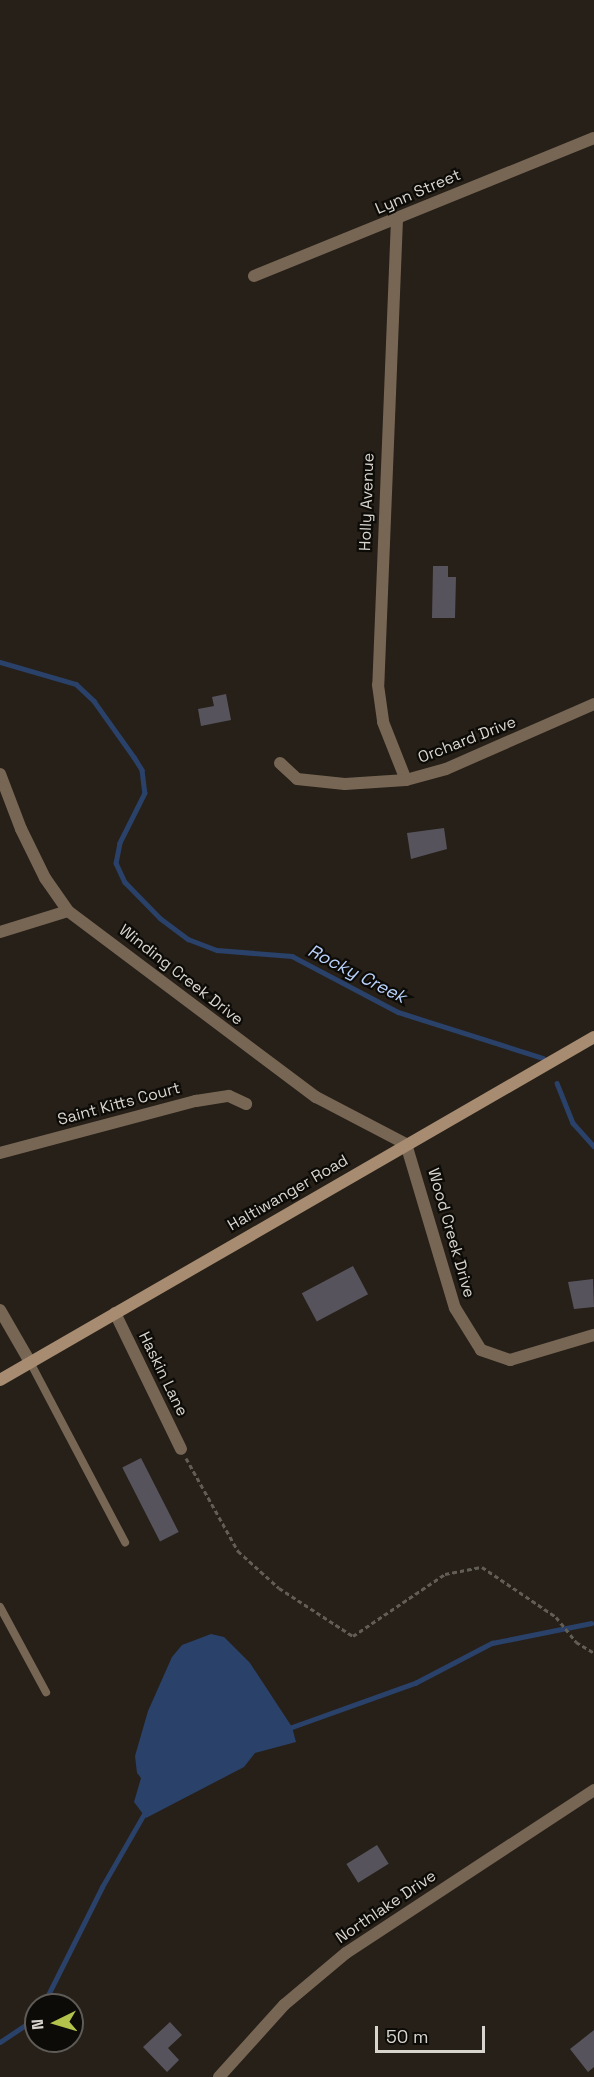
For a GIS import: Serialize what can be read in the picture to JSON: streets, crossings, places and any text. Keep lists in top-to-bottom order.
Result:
{
  "streets": {
    "street": [
      "Lynn Street",
      "Holly Avenue",
      "Orchard Drive",
      "Winding Creek Drive",
      "Saint Kitts Court",
      "Haltiwanger Road",
      "Wood Creek Drive",
      "Haskin Lane",
      "Northlake Drive"
    ]
  },
  "crossings": [
    ["Lynn Street", "Holly Avenue"],
    ["Holly Avenue", "Orchard Drive"],
    ["Winding Creek Drive", "Haltiwanger Road"],
    ["Winding Creek Drive", "Wood Creek Drive"],
    ["Haltiwanger Road", "Wood Creek Drive"],
    ["Haltiwanger Road", "Haskin Lane"]
  ],
  "water": ["Rocky Creek"],
  "scale_bar": "50 m",
  "north": "left"
}
